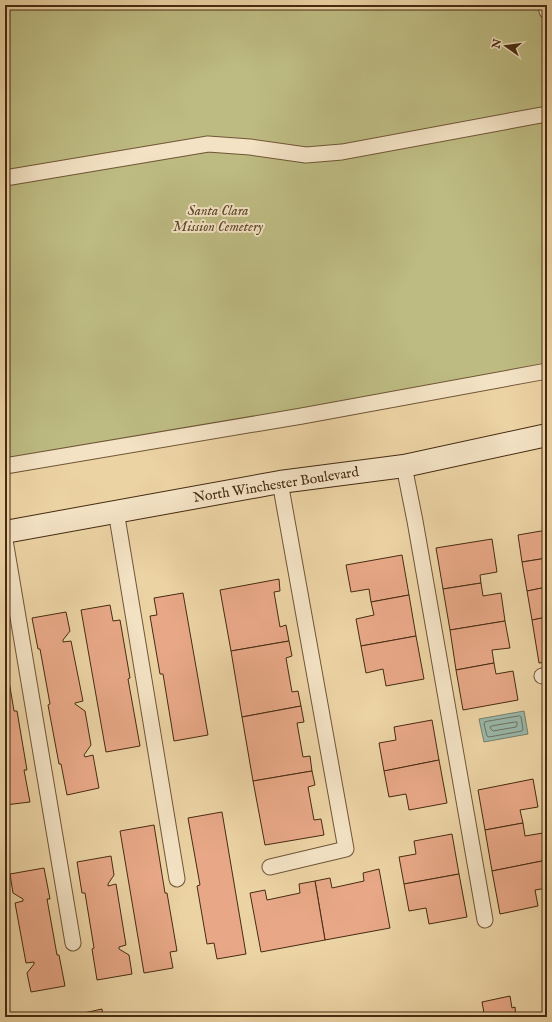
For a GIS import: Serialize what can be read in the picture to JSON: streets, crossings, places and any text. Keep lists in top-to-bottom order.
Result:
{
  "streets": {
    "main road": ["North Winchester Boulevard"]
  },
  "parks": ["Santa Clara Mission Cemetery"],
  "north": "left"
}
